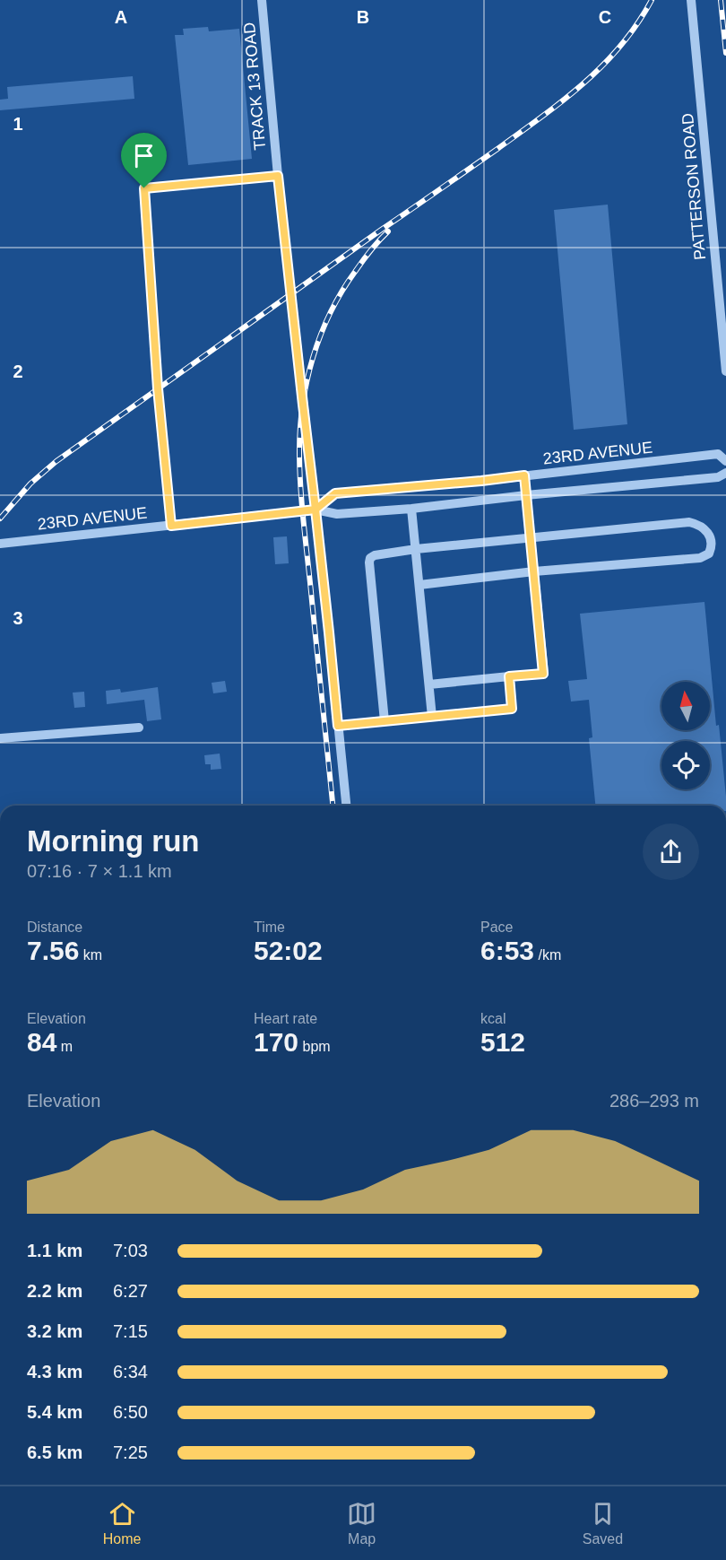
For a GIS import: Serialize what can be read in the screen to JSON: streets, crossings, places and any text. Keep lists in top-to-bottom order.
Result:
{
  "streets": {
    "street": ["TRACK 13 ROAD", "PATTERSON ROAD", "23RD AVENUE"]
  },
  "crossings": [
    ["TRACK 13 ROAD", "23RD AVENUE"]
  ],
  "north": "top",
  "page": {
    "heading": ["Morning run", "07:16 · 7 × 1.1 km"],
    "stats": [
      ["Distance", "7.56 km"],
      ["Time", "52:02"],
      ["Pace", "6:53 /km"],
      ["Elevation", "84 m"],
      ["Heart rate", "170 bpm"],
      ["kcal", "512"]
    ],
    "chart": ["Elevation", "286–293 m"],
    "list": [
      {
        "name": "1.1 km",
        "note": "7:03"
      },
      {
        "name": "2.2 km",
        "note": "6:27"
      },
      {
        "name": "3.2 km",
        "note": "7:15"
      },
      {
        "name": "4.3 km",
        "note": "6:34"
      },
      {
        "name": "5.4 km",
        "note": "6:50"
      },
      {
        "name": "6.5 km",
        "note": "7:25"
      }
    ],
    "tabs": ["Home", "Map", "Saved"]
  },
  "grid": {
    "columns": ["A", "B", "C"],
    "rows": ["1", "2", "3"]
  }
}
